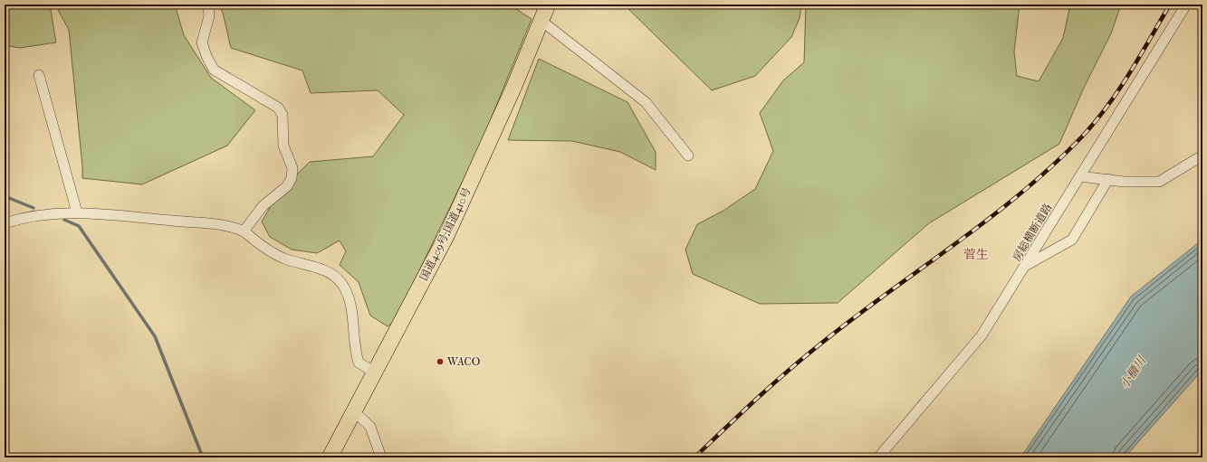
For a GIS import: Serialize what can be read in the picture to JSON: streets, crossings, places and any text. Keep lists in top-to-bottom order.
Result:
{
  "streets": {
    "highway": ["国道409号;国道410号"],
    "street": ["房総横断道路"]
  },
  "districts": ["菅生"],
  "water": ["小櫃川"],
  "places": ["WACO"]
}
